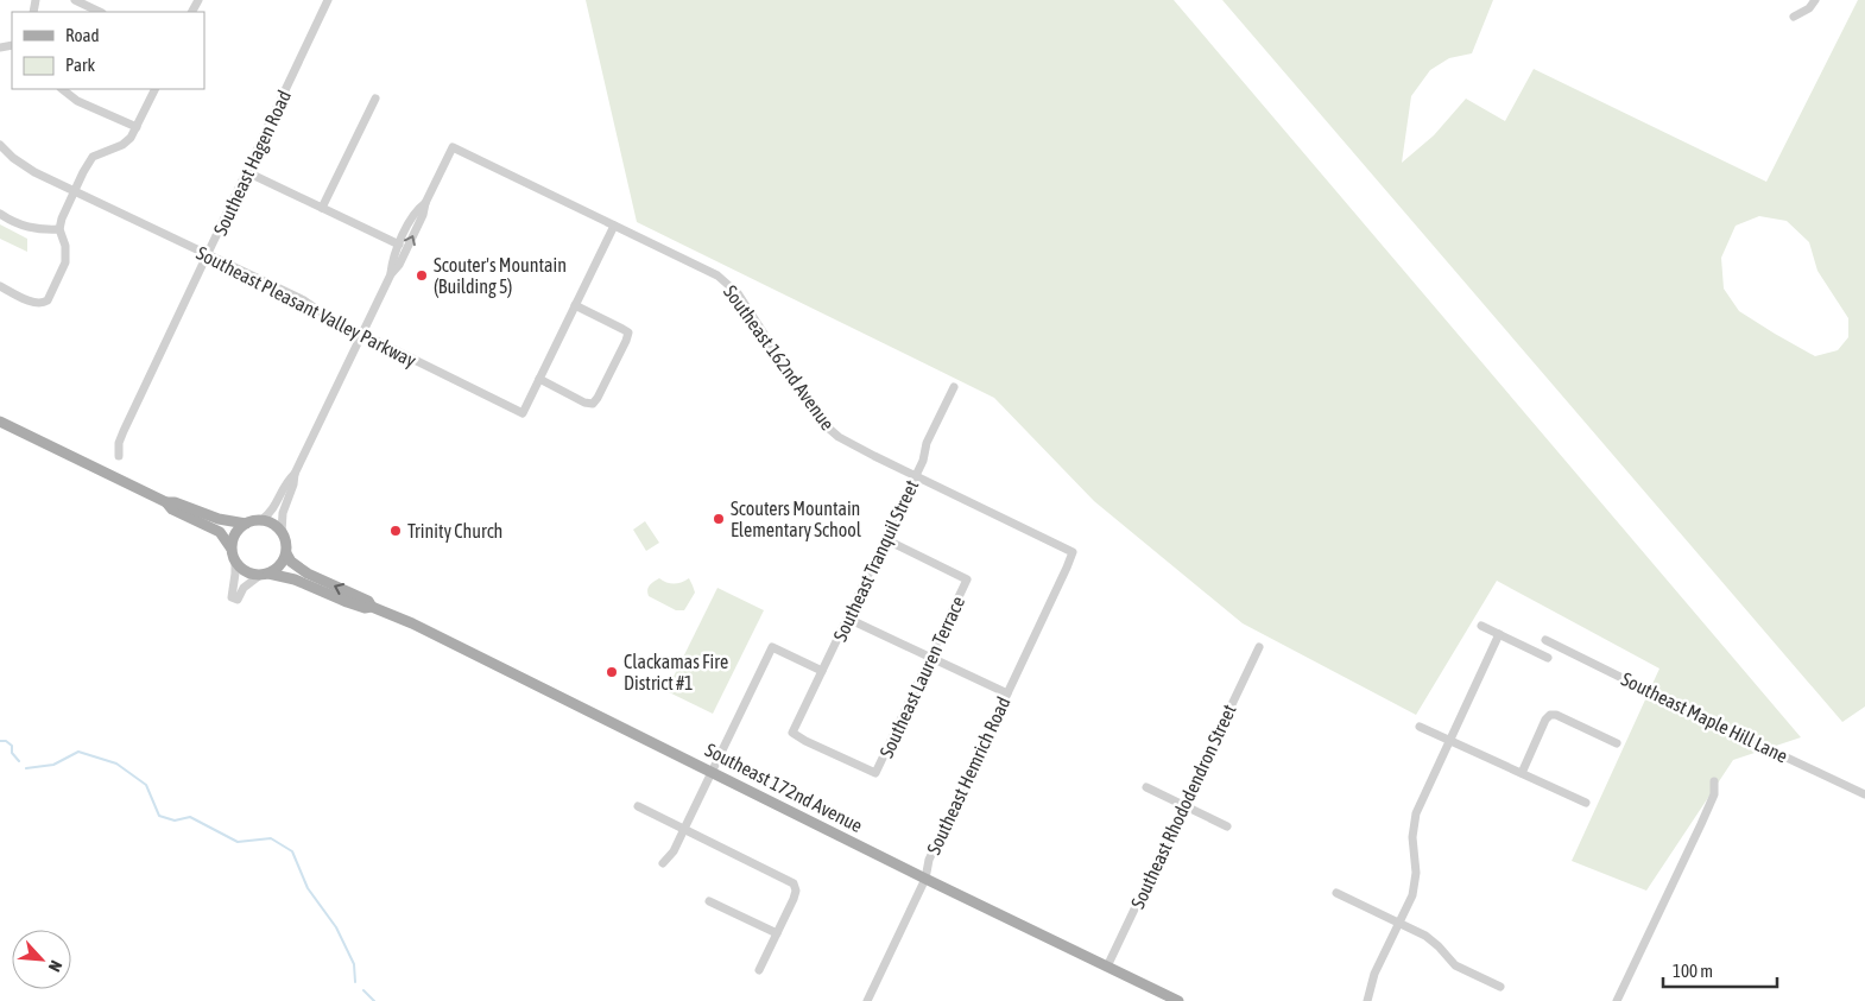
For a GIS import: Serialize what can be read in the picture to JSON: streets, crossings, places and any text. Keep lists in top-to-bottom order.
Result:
{
  "streets": {
    "main road": ["Southeast 172nd Avenue"],
    "street": [
      "Southeast Hagen Road",
      "Southeast Pleasant Valley Parkway",
      "Southeast 162nd Avenue",
      "Southeast Tranquil Street",
      "Southeast Lauren Terrace",
      "Southeast Maple Hill Lane",
      "Southeast Hemrich Road",
      "Southeast Rhododendron Street"
    ]
  },
  "crossings": [
    ["Southeast Hagen Road", "Southeast Pleasant Valley Parkway"],
    ["Southeast 162nd Avenue", "Southeast Tranquil Street"],
    ["Southeast 162nd Avenue", "Southeast Hemrich Road"],
    ["Southeast Tranquil Street", "Southeast Lauren Terrace"],
    ["Southeast Hemrich Road", "Southeast 172nd Avenue"],
    ["Southeast 172nd Avenue", "Southeast Rhododendron Street"]
  ],
  "places": [
    "Scouter's Mountain (Building 5)",
    "Scouters Mountain Elementary School",
    "Trinity Church",
    "Clackamas Fire District #1"
  ],
  "legend": ["Road", "Park"],
  "scale_bar": "100 m",
  "north": "bottom right"
}
